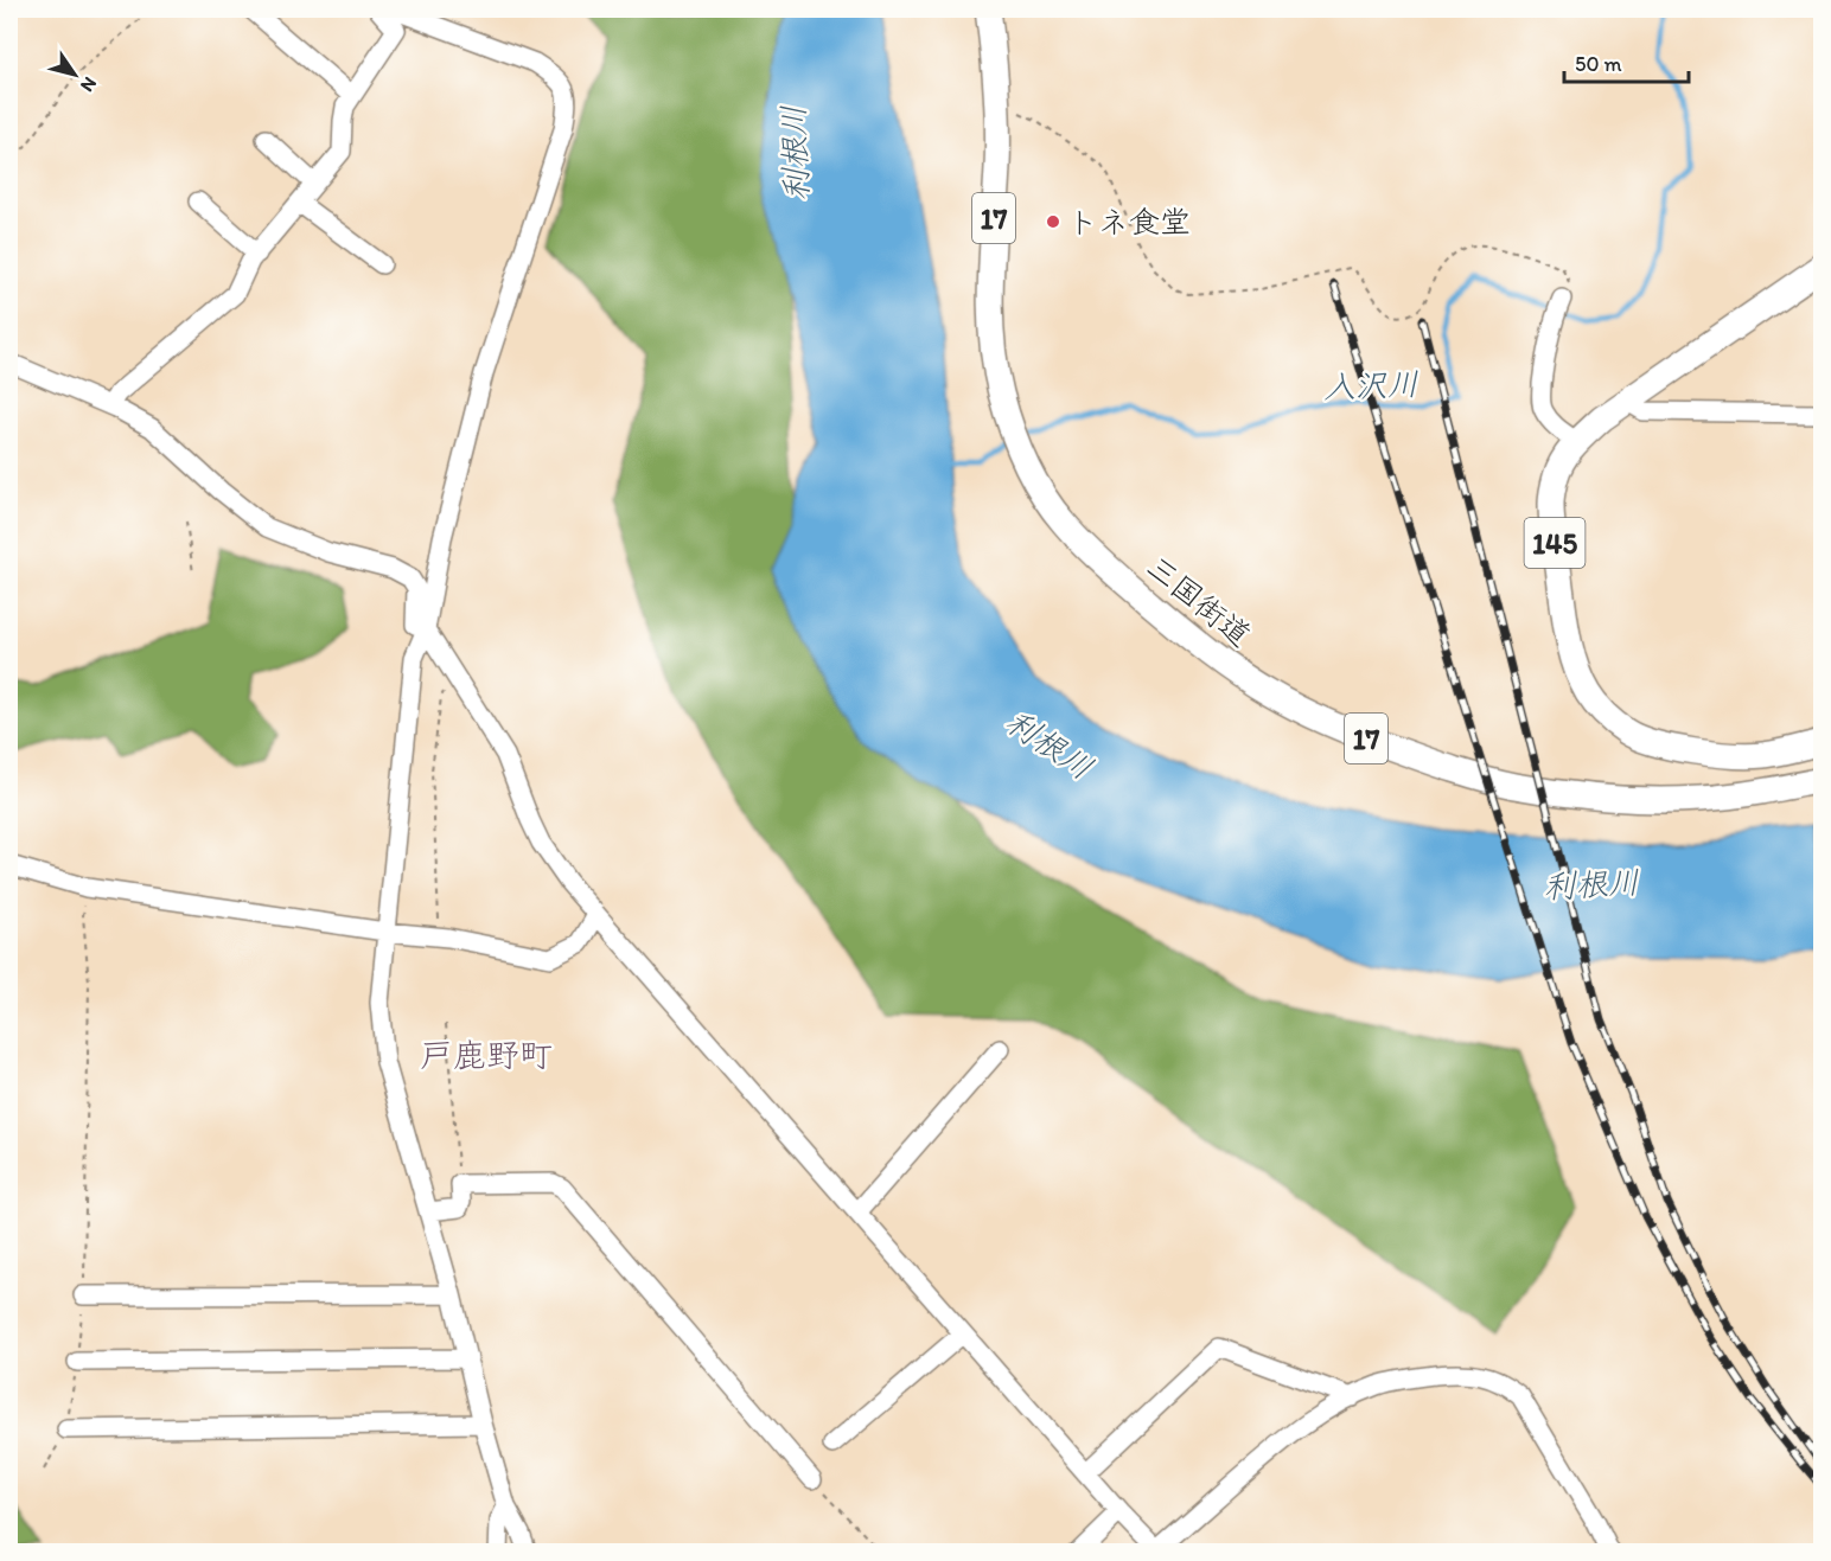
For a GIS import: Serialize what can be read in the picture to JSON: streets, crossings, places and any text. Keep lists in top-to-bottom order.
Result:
{
  "streets": {
    "highway": ["17", "145", "三国街道"]
  },
  "districts": ["戸鹿野町"],
  "water": ["利根川", "入沢川"],
  "places": ["トネ食堂"],
  "scale_bar": "50 m",
  "north": "bottom right"
}
